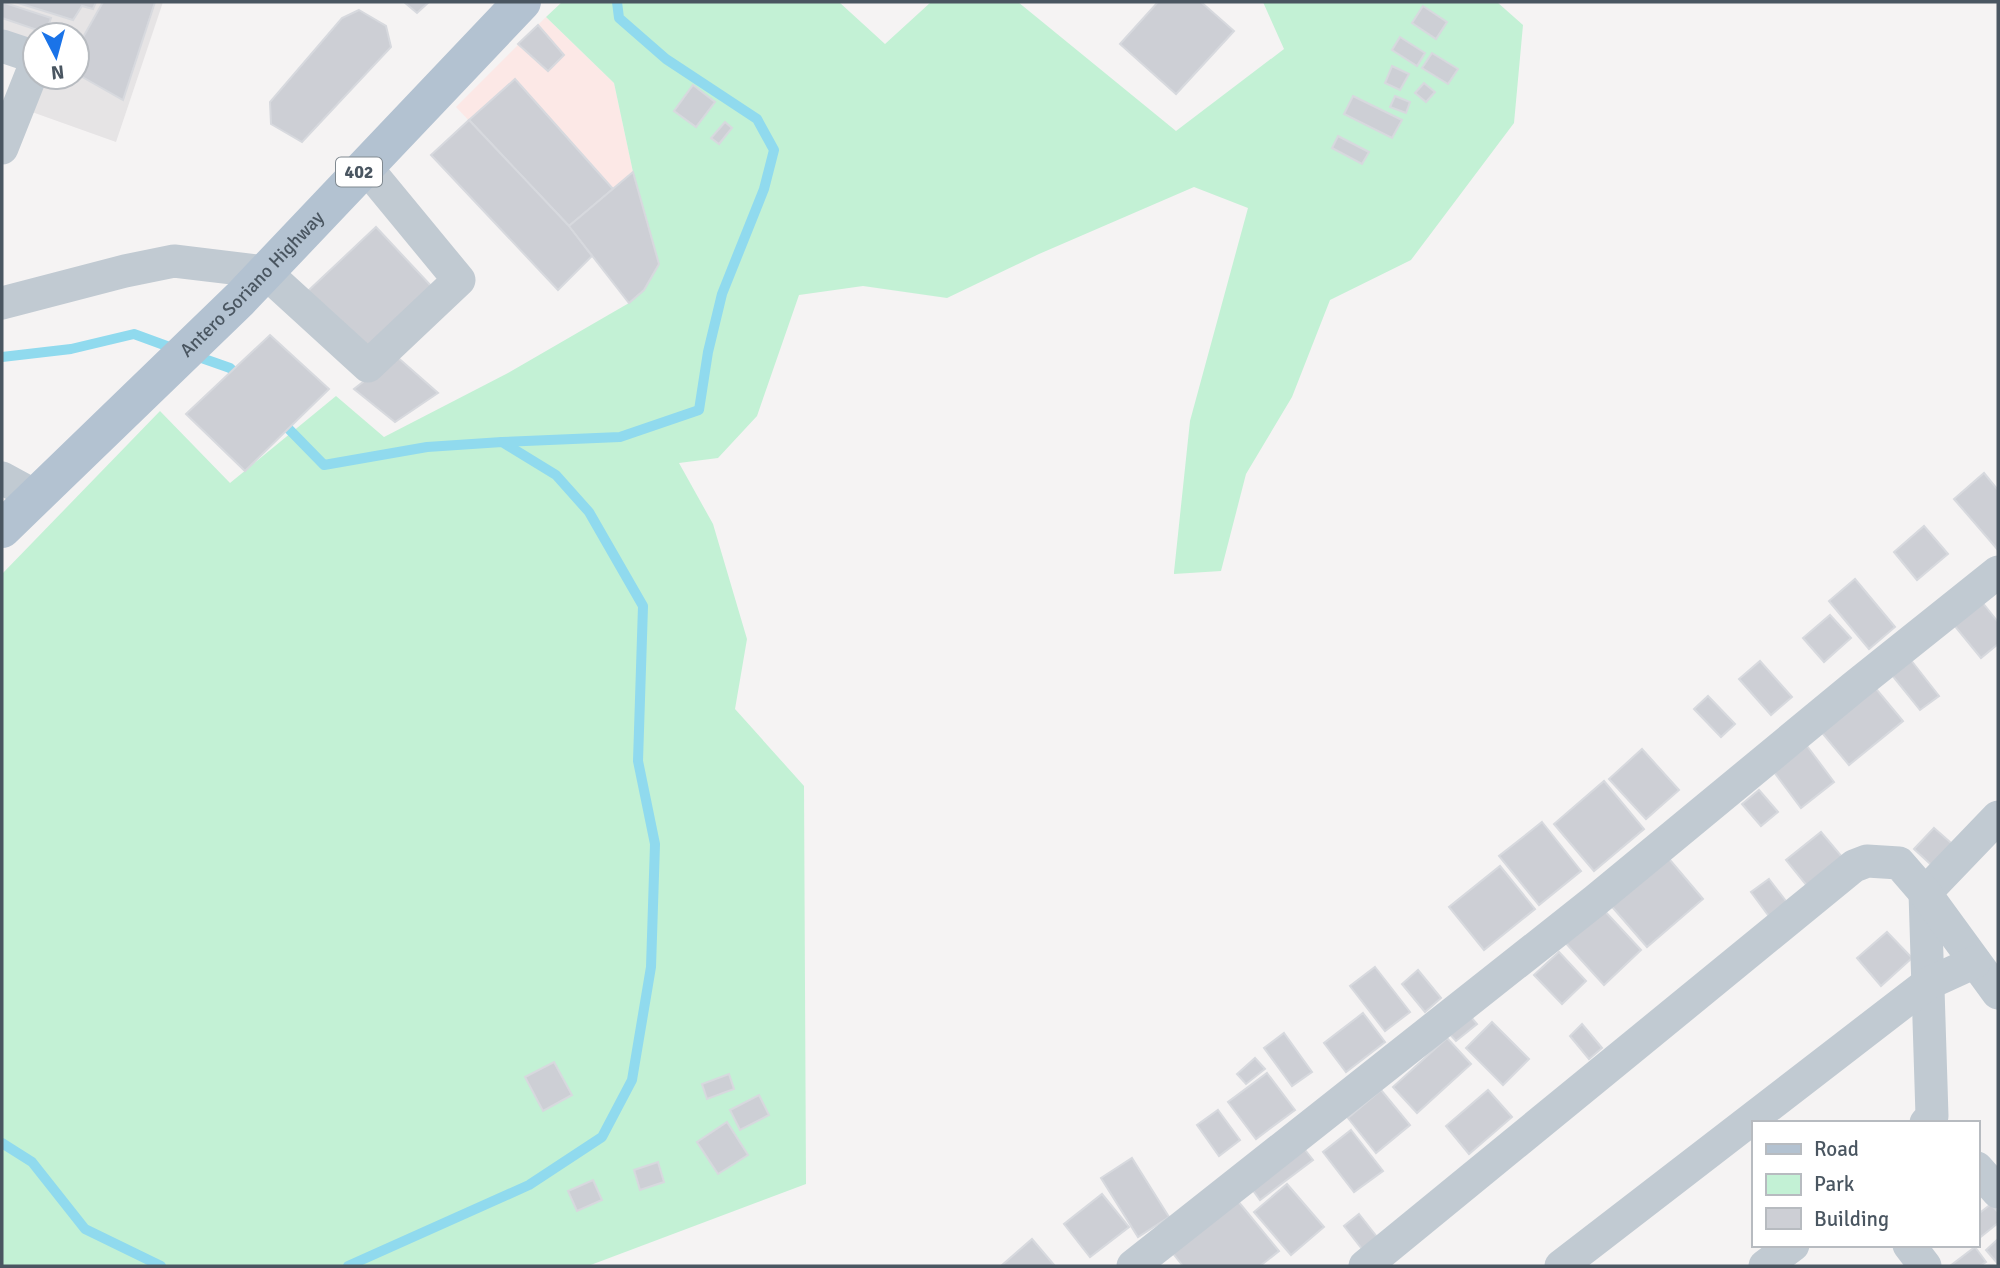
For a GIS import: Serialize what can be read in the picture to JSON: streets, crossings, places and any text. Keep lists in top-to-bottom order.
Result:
{
  "streets": {
    "main road": ["402", "Antero Soriano Highway"]
  },
  "legend": ["Road", "Park", "Building"],
  "north": "bottom"
}
